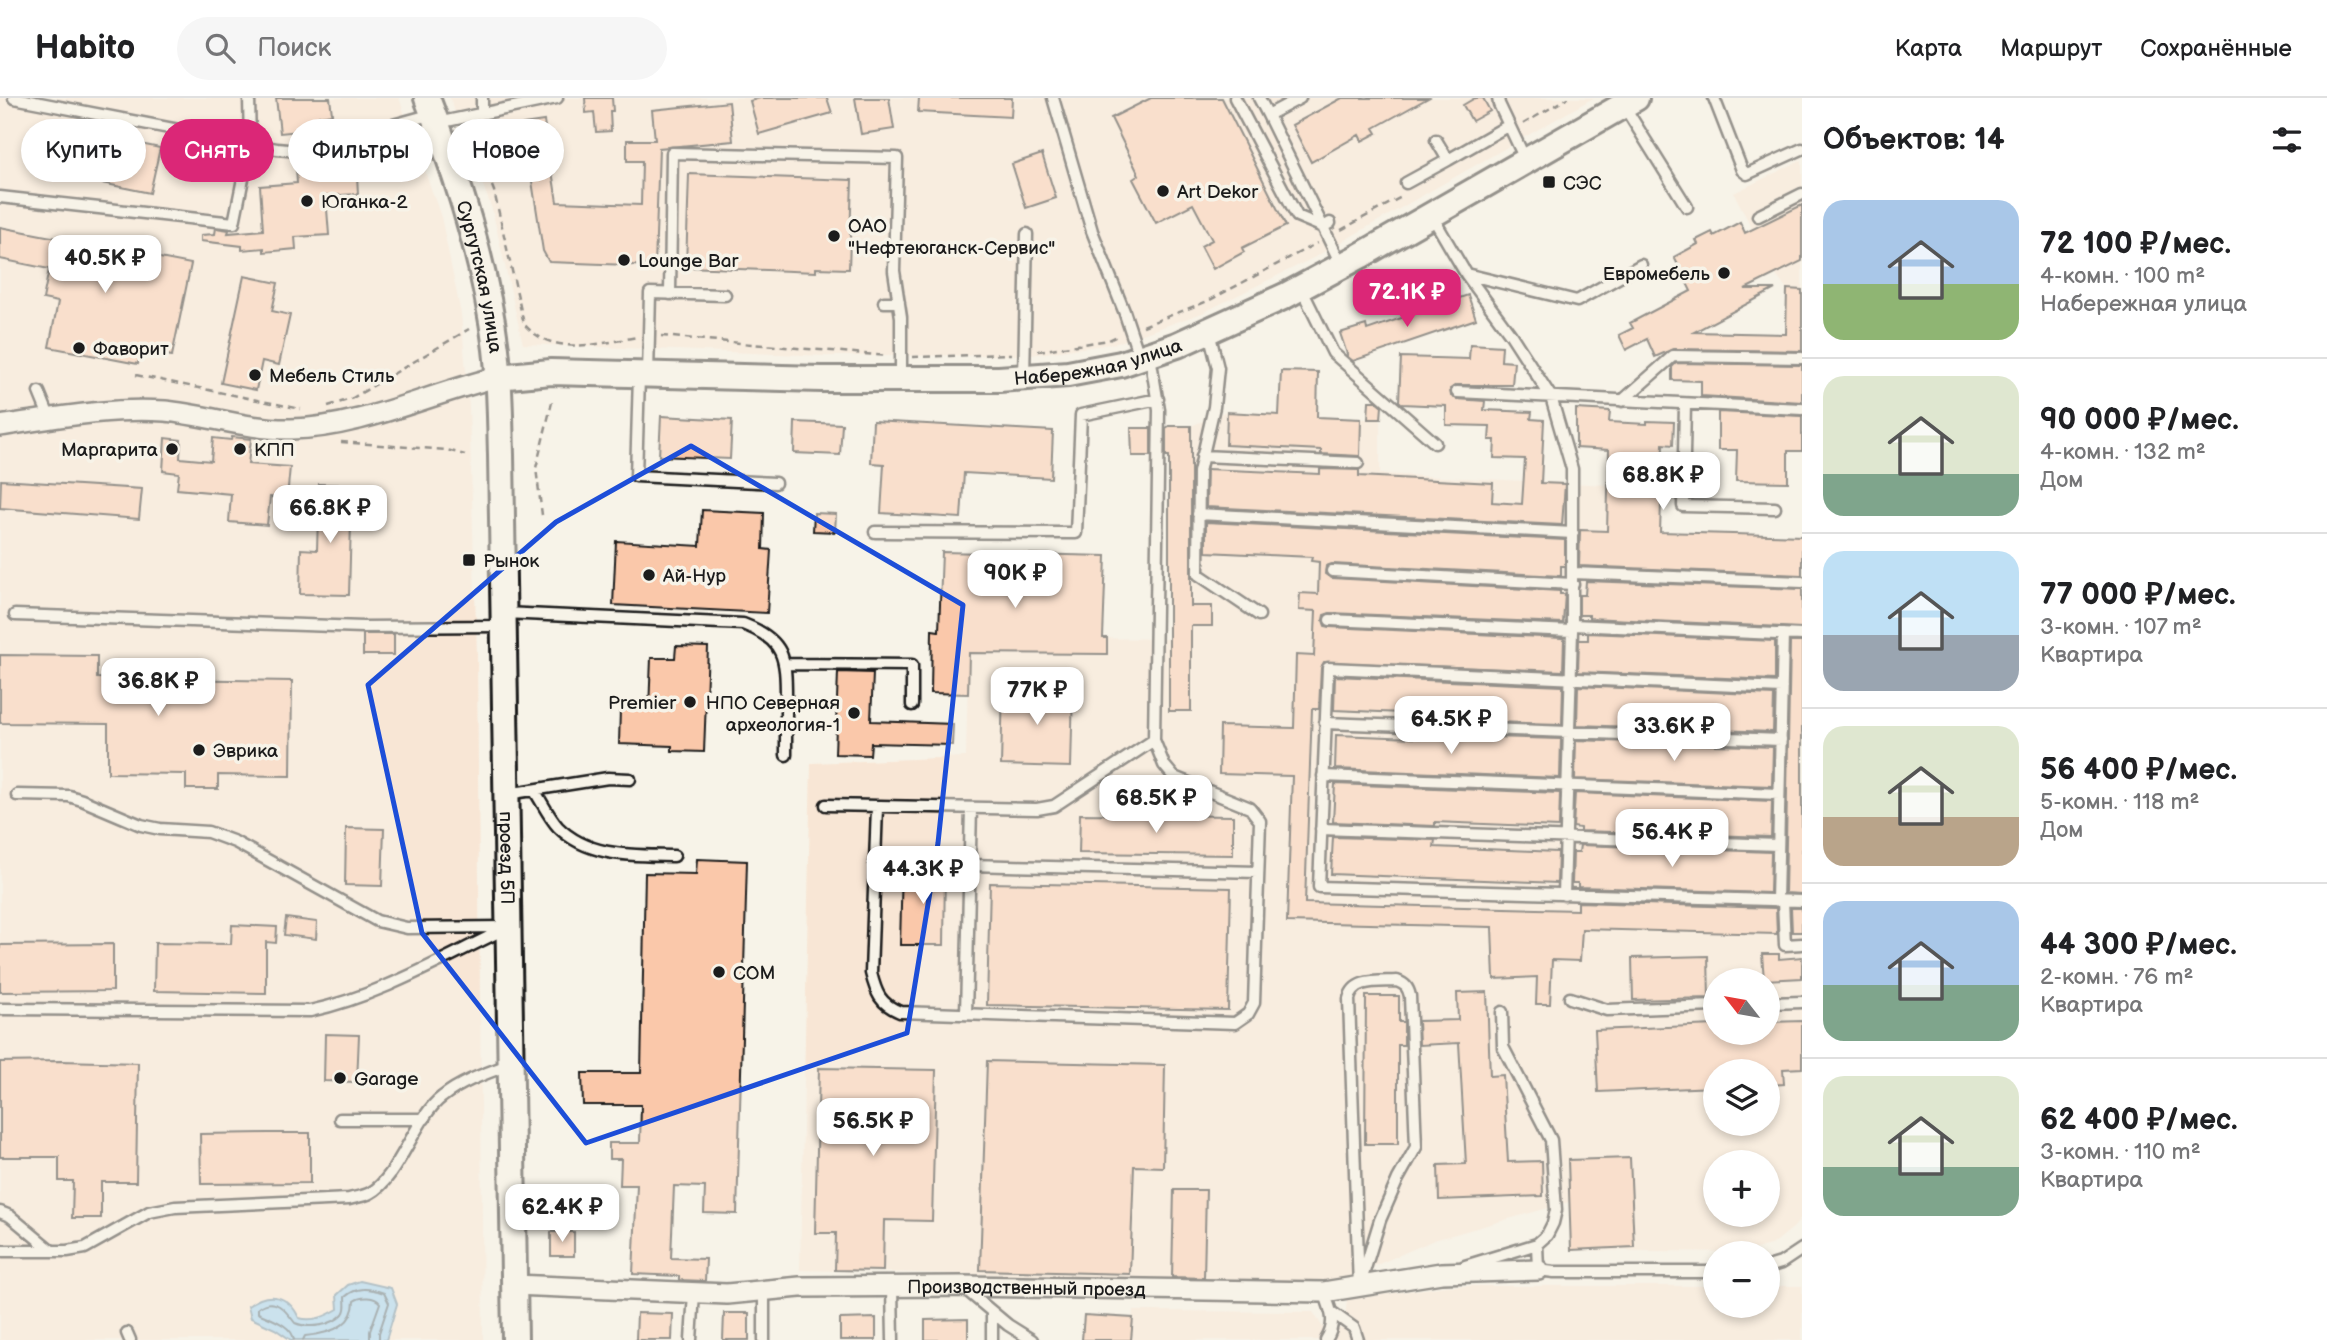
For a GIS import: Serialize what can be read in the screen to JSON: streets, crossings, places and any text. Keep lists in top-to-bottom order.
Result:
{
  "streets": {
    "street": [
      "Сургутская улица",
      "Набережная улица",
      "проезд 5П",
      "Производственный проезд"
    ]
  },
  "crossings": [
    ["Сургутская улица", "Набережная улица"],
    ["Сургутская улица", "проезд 5П"],
    ["Набережная улица", "проезд 5П"],
    ["проезд 5П", "Производственный проезд"]
  ],
  "places": {
    "transit": ["СЭС", "Рынок"],
    "other": [
      "Art Dekor",
      "Юганка-2",
      "ОАО \"Нефтеюганск-Сервис\"",
      "Lounge Bar",
      "Евромебель",
      "Фаворит",
      "Мебель Стиль",
      "Маргарита",
      "КПП",
      "Ай-Нур",
      "Premier",
      "НПО Северная археология-1",
      "Эврика",
      "СОМ",
      "Garage"
    ]
  },
  "north": "top left",
  "page": {
    "header": "Habito",
    "search": "Поиск",
    "nav": ["Карта", "Маршрут", "Сохранённые"],
    "heading": "Объектов: 14",
    "chip": [
      "Купить",
      "Снять",
      "Фильтры",
      "Новое"
    ],
    "list": [
      {
        "name": "72 100 ₽/мес.",
        "note": "4-комн. · 100 m² · Набережная улица"
      },
      {
        "name": "90 000 ₽/мес.",
        "note": "4-комн. · 132 m² · Дом"
      },
      {
        "name": "77 000 ₽/мес.",
        "note": "3-комн. · 107 m² · Квартира"
      },
      {
        "name": "56 400 ₽/мес.",
        "note": "5-комн. · 118 m² · Дом"
      },
      {
        "name": "44 300 ₽/мес.",
        "note": "2-комн. · 76 m² · Квартира"
      },
      {
        "name": "62 400 ₽/мес.",
        "note": "3-комн. · 110 m² · Квартира"
      }
    ],
    "price": [
      "40.5K ₽",
      "72.1K ₽",
      "68.8K ₽",
      "66.8K ₽",
      "90K ₽",
      "36.8K ₽",
      "77K ₽",
      "64.5K ₽",
      "33.6K ₽",
      "68.5K ₽",
      "56.4K ₽",
      "44.3K ₽",
      "56.5K ₽",
      "62.4K ₽"
    ],
    "map_buttons": ["+", "−"]
  }
}
